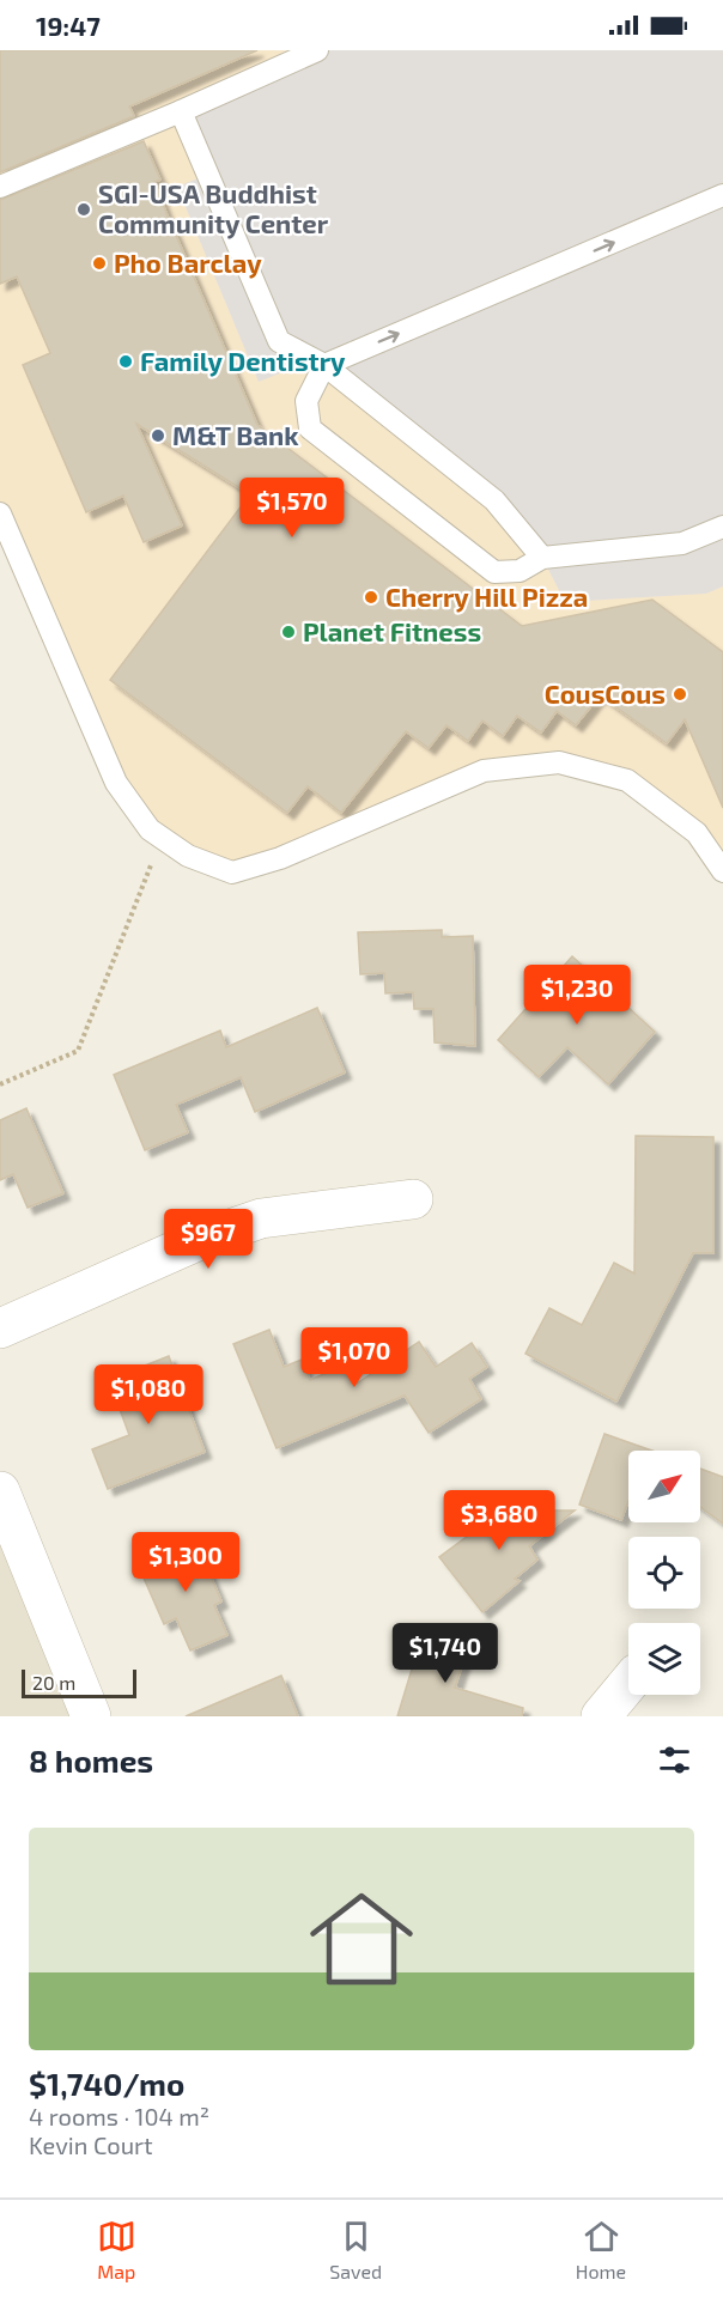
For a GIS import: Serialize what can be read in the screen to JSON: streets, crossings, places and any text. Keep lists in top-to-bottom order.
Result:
{
  "places": [
    "SGI-USA Buddhist Community Center",
    "Pho Barclay",
    "Family Dentistry",
    "M&T Bank",
    "Cherry Hill Pizza",
    "Planet Fitness",
    "CousCous"
  ],
  "scale_bar": "20 m",
  "north": "top right",
  "page": {
    "status": "19:47",
    "price": [
      "$1,570",
      "$1,230",
      "$967",
      "$1,070",
      "$1,080",
      "$3,680",
      "$1,300",
      "$1,740"
    ],
    "scale": "20 m",
    "heading": "8 homes",
    "list": [
      {
        "name": "$1,740/mo",
        "note": "4 rooms · 104 m² · Kevin Court"
      }
    ],
    "tabs": ["Map", "Saved", "Home"]
  }
}
